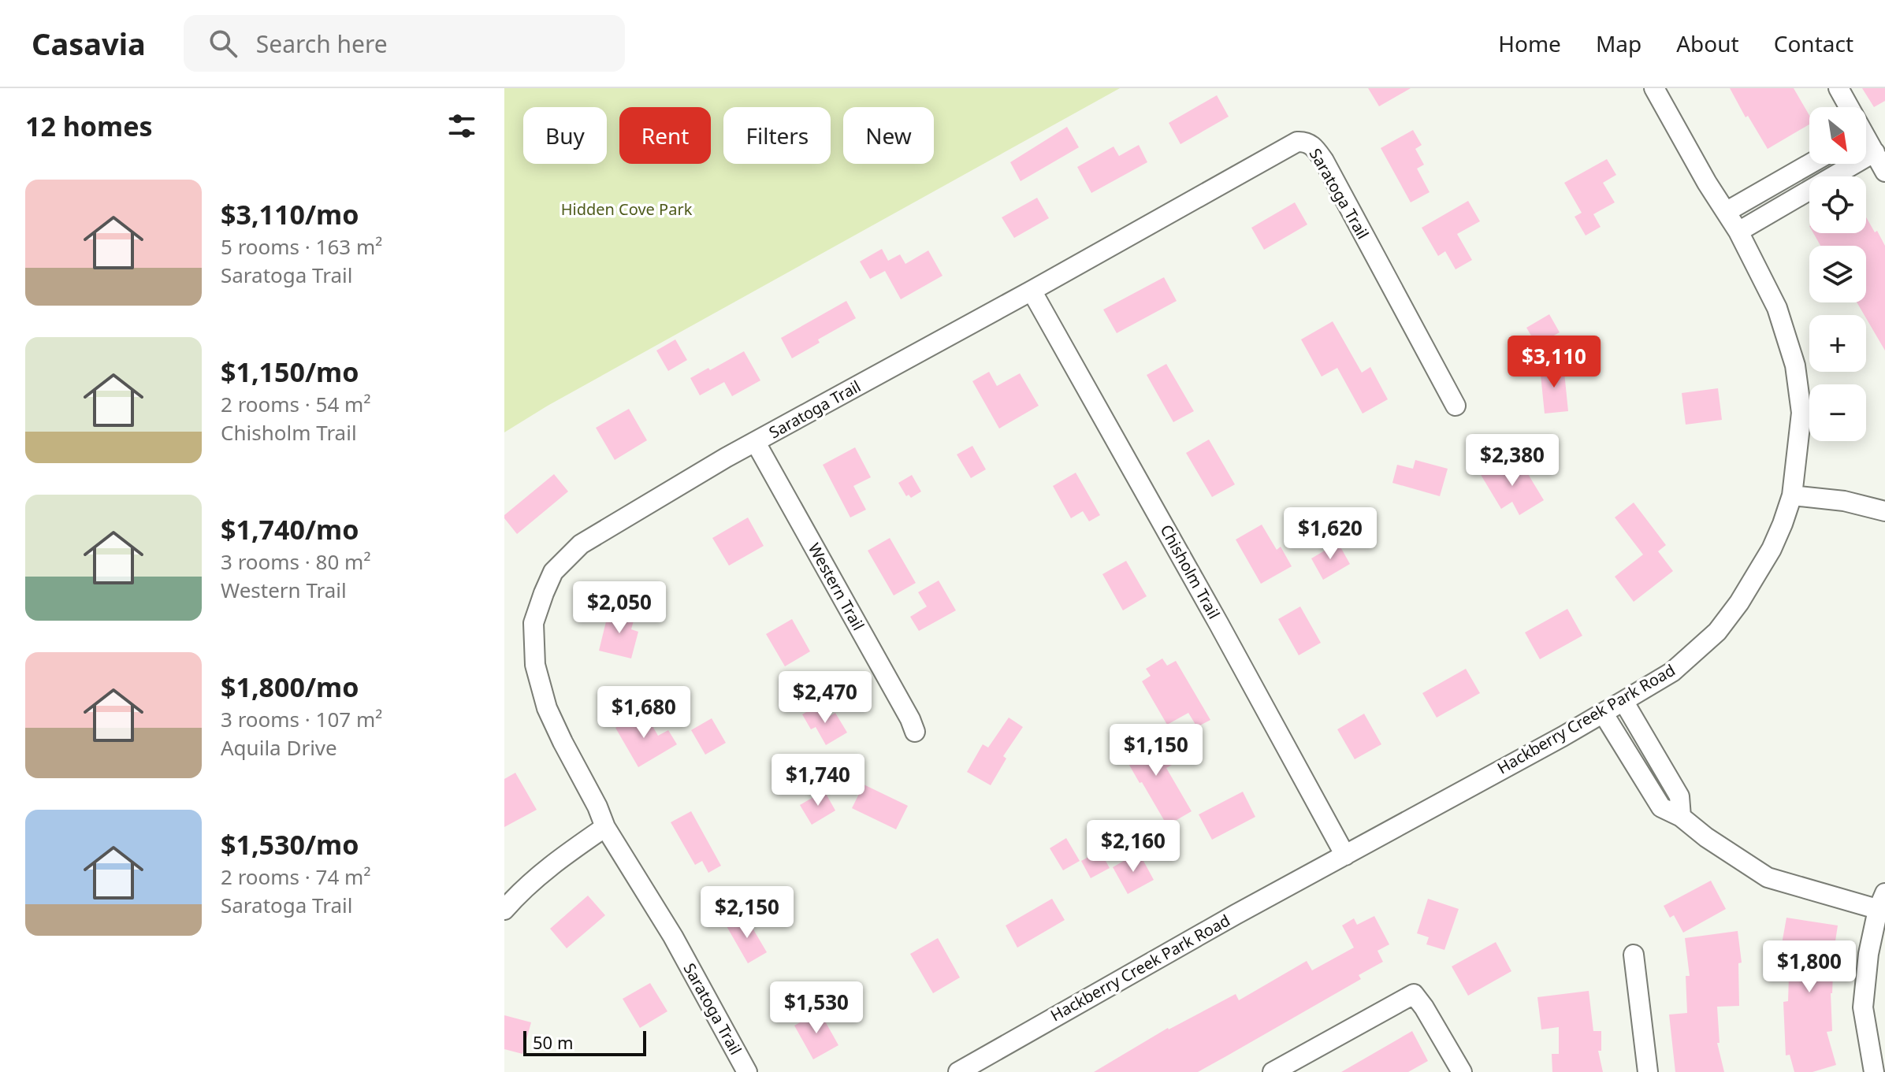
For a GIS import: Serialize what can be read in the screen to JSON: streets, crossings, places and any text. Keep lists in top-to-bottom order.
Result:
{
  "streets": {
    "street": [
      "Saratoga Trail",
      "Chisholm Trail",
      "Western Trail",
      "Hackberry Creek Park Road"
    ]
  },
  "crossings": [
    ["Saratoga Trail", "Chisholm Trail"],
    ["Saratoga Trail", "Western Trail"],
    ["Chisholm Trail", "Hackberry Creek Park Road"]
  ],
  "parks": ["Hidden Cove Park"],
  "scale_bar": "50 m",
  "north": "bottom right",
  "page": {
    "header": "Casavia",
    "search": "Search here",
    "nav": [
      "Home",
      "Map",
      "About",
      "Contact"
    ],
    "heading": "12 homes",
    "map_buttons": ["+", "−"],
    "chip": [
      "Buy",
      "Rent",
      "Filters",
      "New"
    ],
    "list": [
      {
        "name": "$3,110/mo",
        "note": "5 rooms · 163 m² · Saratoga Trail"
      },
      {
        "name": "$1,150/mo",
        "note": "2 rooms · 54 m² · Chisholm Trail"
      },
      {
        "name": "$1,740/mo",
        "note": "3 rooms · 80 m² · Western Trail"
      },
      {
        "name": "$1,800/mo",
        "note": "3 rooms · 107 m² · Aquila Drive"
      },
      {
        "name": "$1,530/mo",
        "note": "2 rooms · 74 m² · Saratoga Trail"
      }
    ],
    "price": [
      "$3,110",
      "$2,380",
      "$1,620",
      "$2,050",
      "$2,470",
      "$1,680",
      "$1,150",
      "$1,740",
      "$2,160",
      "$2,150",
      "$1,800",
      "$1,530"
    ],
    "scale": "50 m"
  }
}
